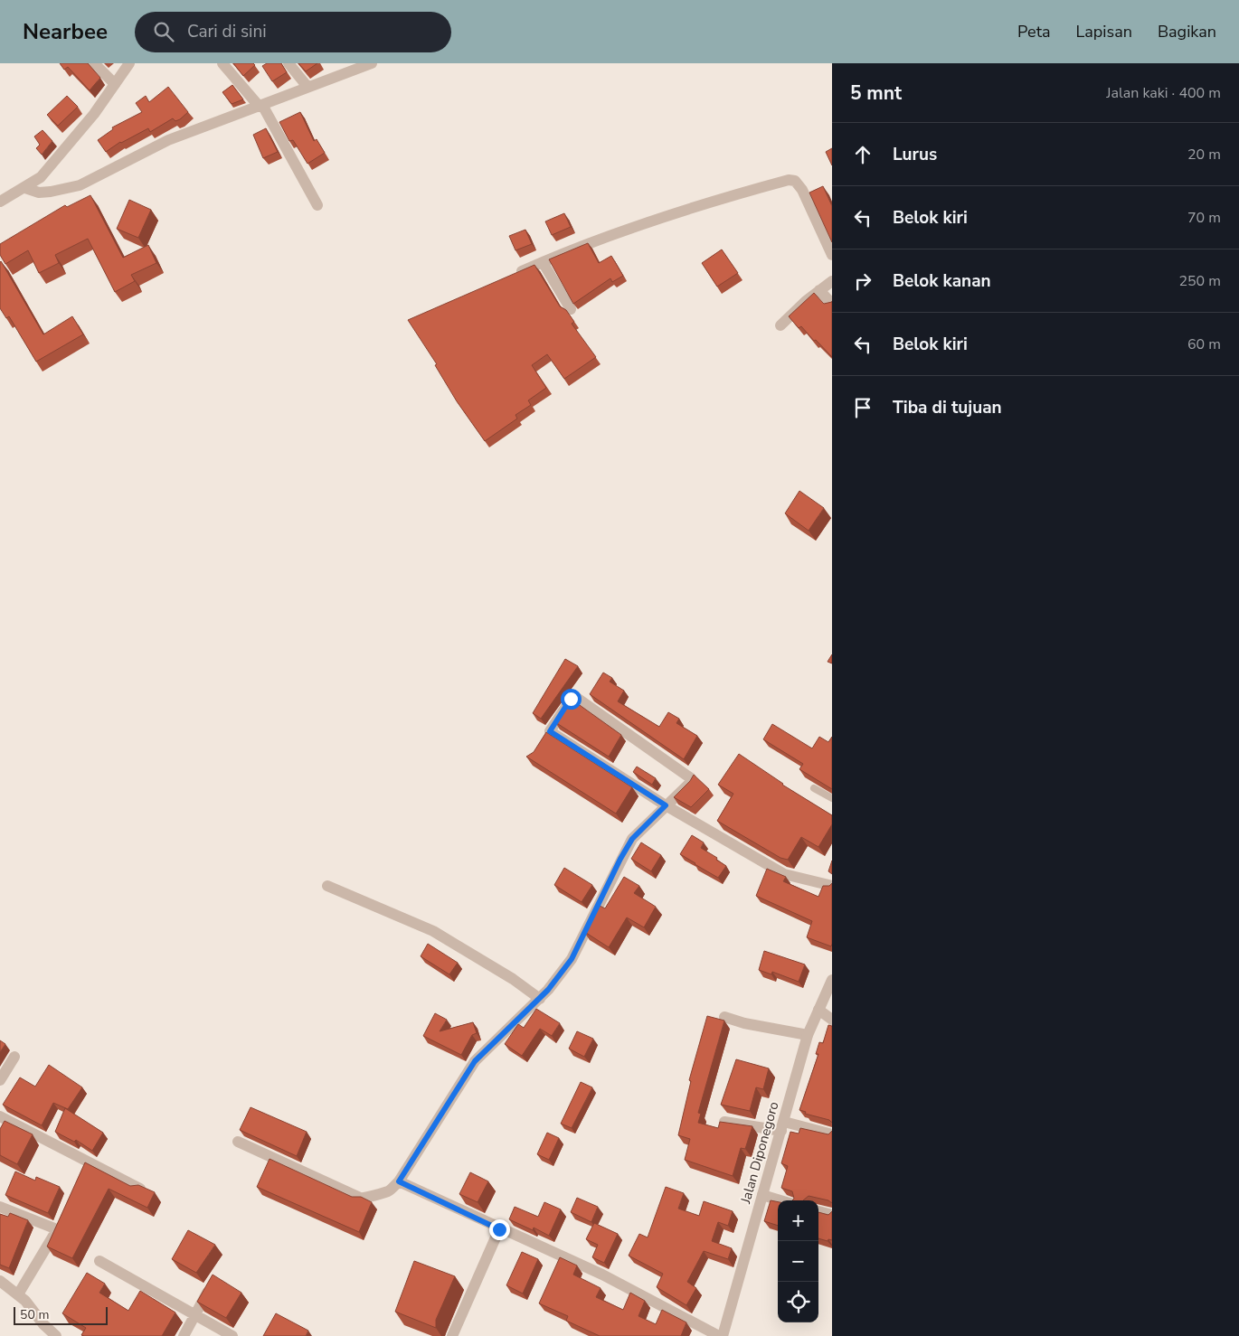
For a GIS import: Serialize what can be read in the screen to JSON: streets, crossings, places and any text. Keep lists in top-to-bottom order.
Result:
{
  "streets": {
    "street": ["Jalan Diponegoro"]
  },
  "scale_bar": "50 m",
  "page": {
    "header": "Nearbee",
    "search": "Cari di sini",
    "nav": ["Peta", "Lapisan", "Bagikan"],
    "heading": ["5 mnt", "Jalan kaki · 400 m"],
    "list": [
      ["Lurus", "20 m"],
      ["Belok kiri", "70 m"],
      ["Belok kanan", "250 m"],
      ["Belok kiri", "60 m"],
      "Tiba di tujuan"
    ],
    "map_buttons": ["+", "−"],
    "scale": "50 m"
  }
}
